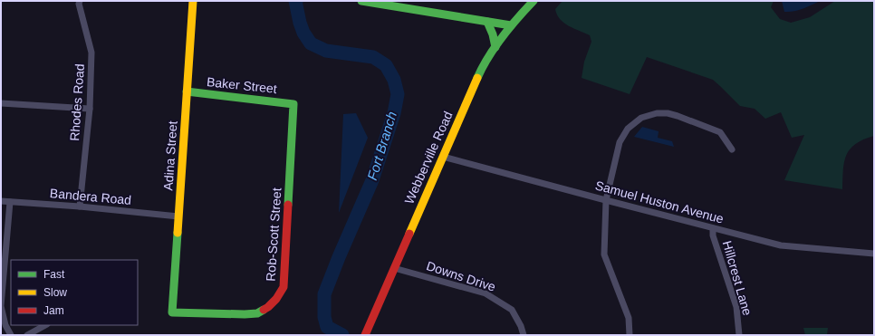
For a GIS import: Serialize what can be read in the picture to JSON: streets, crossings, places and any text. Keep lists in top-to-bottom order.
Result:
{
  "streets": {
    "street": [
      "Baker Street",
      "Rhodes Road",
      "Adina Street",
      "Webberville Road",
      "Bandera Road",
      "Samuel Huston Avenue",
      "Rob-Scott Street",
      "Downs Drive",
      "Hillcrest Lane"
    ]
  },
  "crossings": [
    ["Baker Street", "Adina Street"],
    ["Baker Street", "Rob-Scott Street"],
    ["Rhodes Road", "Bandera Road"],
    ["Adina Street", "Bandera Road"],
    ["Adina Street", "Rob-Scott Street"],
    ["Webberville Road", "Samuel Huston Avenue"],
    ["Webberville Road", "Downs Drive"],
    ["Samuel Huston Avenue", "Hillcrest Lane"]
  ],
  "water": ["Fort Branch"],
  "legend": ["Fast", "Slow", "Jam"]
}
